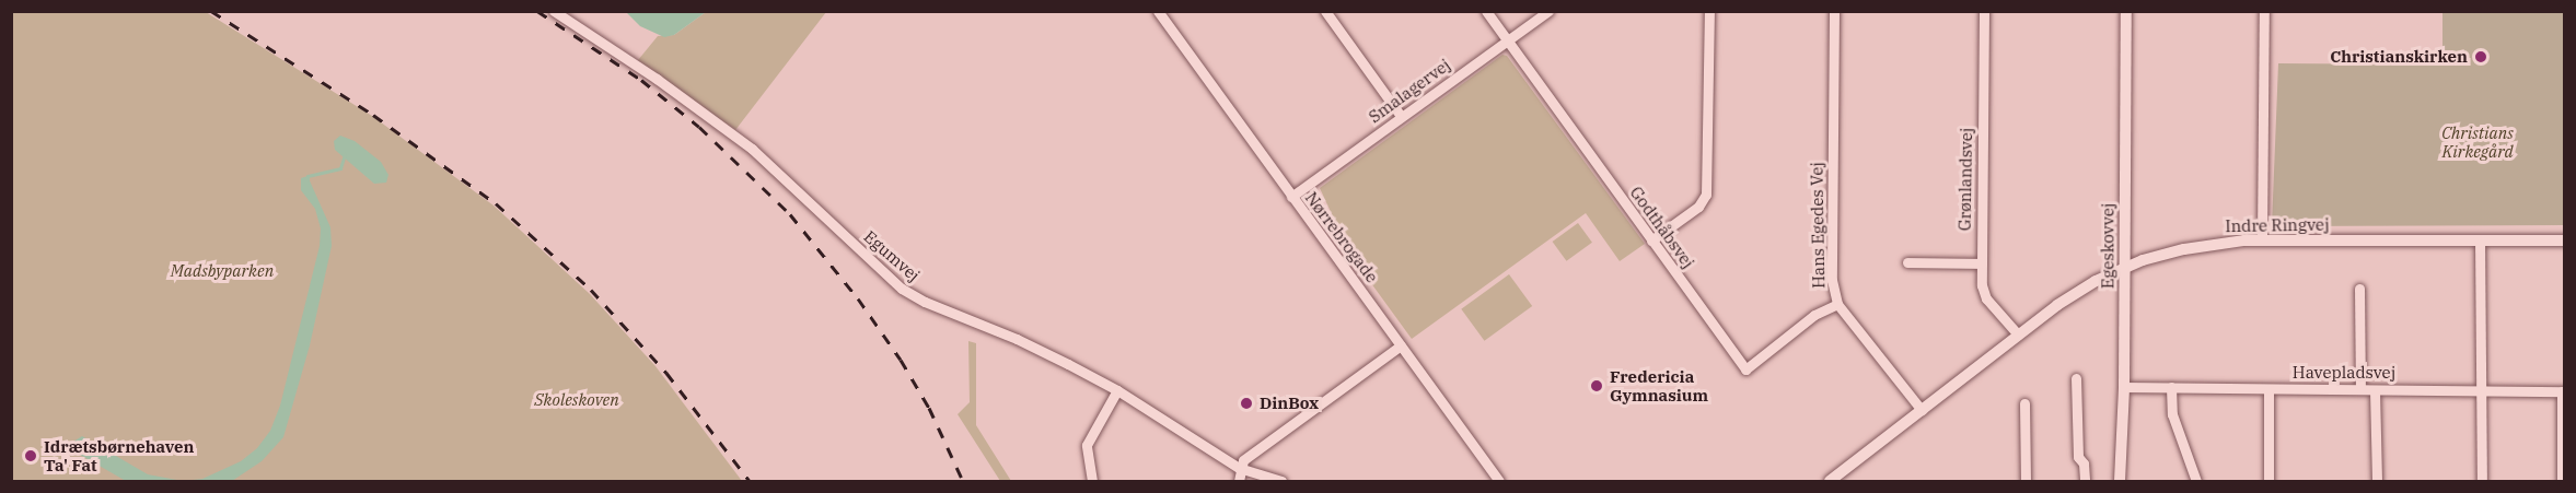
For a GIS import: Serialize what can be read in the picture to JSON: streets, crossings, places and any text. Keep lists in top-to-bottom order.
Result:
{
  "streets": {
    "street": [
      "Smalagervej",
      "Grønlandsvej",
      "Hans Egedes Vej",
      "Indre Ringvej",
      "Godthåbsvej",
      "Nørrebrogade",
      "Egeskovvej",
      "Egumvej",
      "Havepladsvej"
    ]
  },
  "crossings": [
    ["Smalagervej", "Godthåbsvej"],
    ["Smalagervej", "Nørrebrogade"],
    ["Grønlandsvej", "Indre Ringvej"],
    ["Hans Egedes Vej", "Indre Ringvej"],
    ["Hans Egedes Vej", "Godthåbsvej"],
    ["Indre Ringvej", "Egeskovvej"],
    ["Egeskovvej", "Havepladsvej"]
  ],
  "parks": ["Christians Kirkegård", "Madsbyparken", "Skoleskoven"],
  "places": [
    "Christianskirken",
    "Fredericia Gymnasium",
    "DinBox",
    "Idrætsbørnehaven Ta' Fat"
  ]
}
